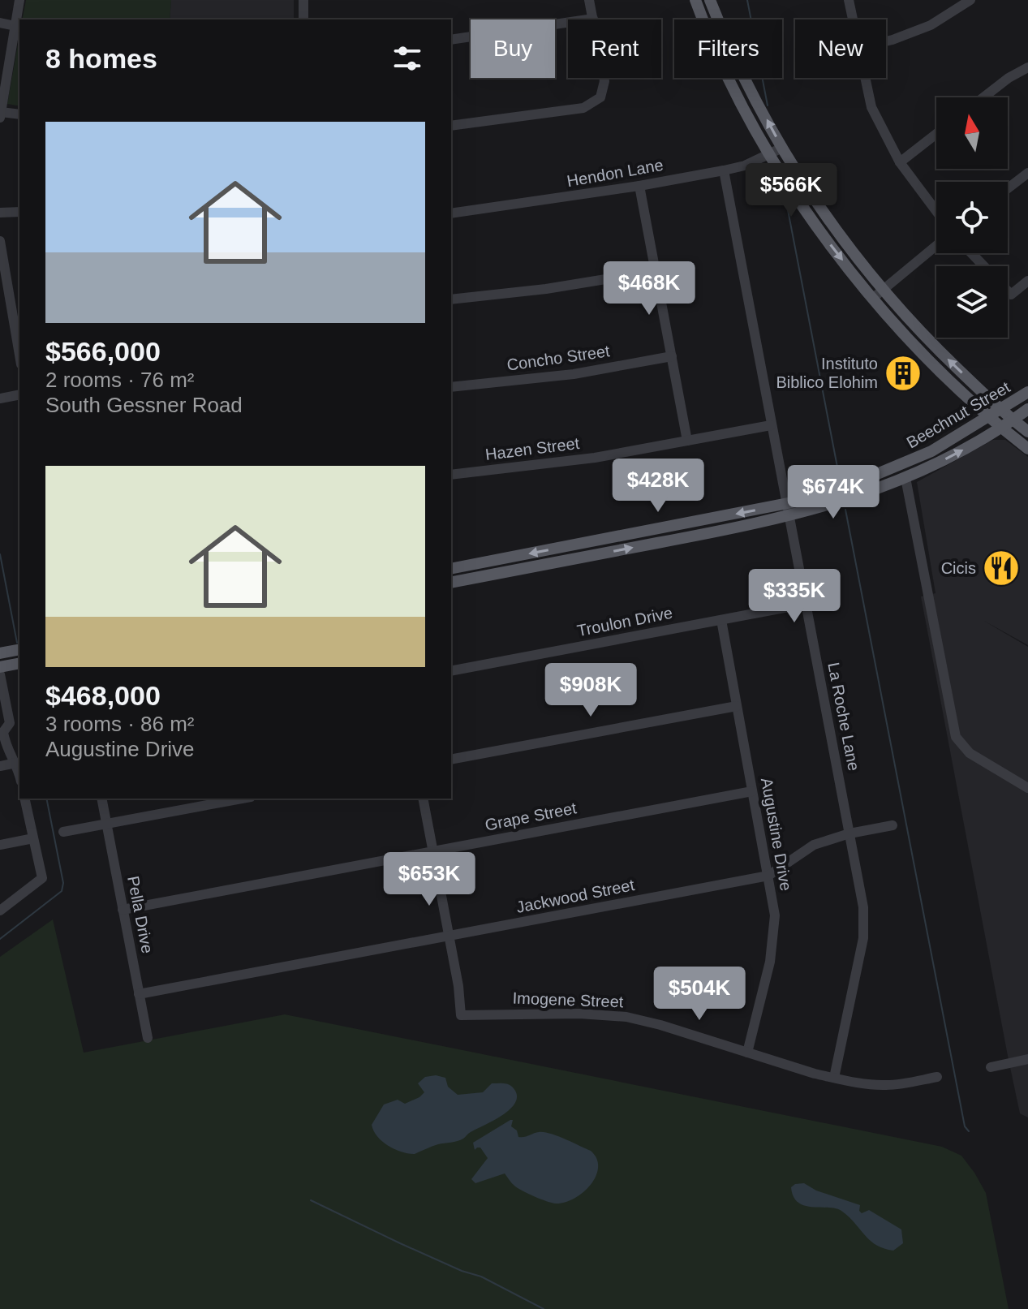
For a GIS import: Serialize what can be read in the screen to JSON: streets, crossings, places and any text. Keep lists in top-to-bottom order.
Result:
{
  "streets": {
    "main road": ["Beechnut Street"],
    "street": [
      "Hendon Lane",
      "Concho Street",
      "Hazen Street",
      "Troulon Drive",
      "La Roche Lane",
      "Grape Street",
      "Augustine Drive",
      "Jackwood Street",
      "Pella Drive",
      "Imogene Street"
    ]
  },
  "crossings": [
    ["Hendon Lane", "La Roche Lane"],
    ["Beechnut Street", "La Roche Lane"],
    ["Hazen Street", "La Roche Lane"],
    ["Troulon Drive", "La Roche Lane"],
    ["Troulon Drive", "Augustine Drive"],
    ["La Roche Lane", "Jackwood Street"],
    ["La Roche Lane", "Imogene Street"],
    ["Grape Street", "Augustine Drive"],
    ["Grape Street", "Pella Drive"],
    ["Augustine Drive", "Jackwood Street"],
    ["Augustine Drive", "Imogene Street"],
    ["Jackwood Street", "Pella Drive"],
    ["Jackwood Street", "Imogene Street"]
  ],
  "places": {
    "building": ["Instituto Biblico Elohim"],
    "restaurant": ["Cicis"]
  },
  "north": "top",
  "page": {
    "chip": [
      "Buy",
      "Rent",
      "Filters",
      "New"
    ],
    "heading": "8 homes",
    "list": [
      {
        "name": "$566,000",
        "note": "2 rooms · 76 m² · South Gessner Road"
      },
      {
        "name": "$468,000",
        "note": "3 rooms · 86 m² · Augustine Drive"
      }
    ],
    "price": [
      "$566K",
      "$468K",
      "$428K",
      "$674K",
      "$335K",
      "$908K",
      "$653K",
      "$504K"
    ]
  }
}
